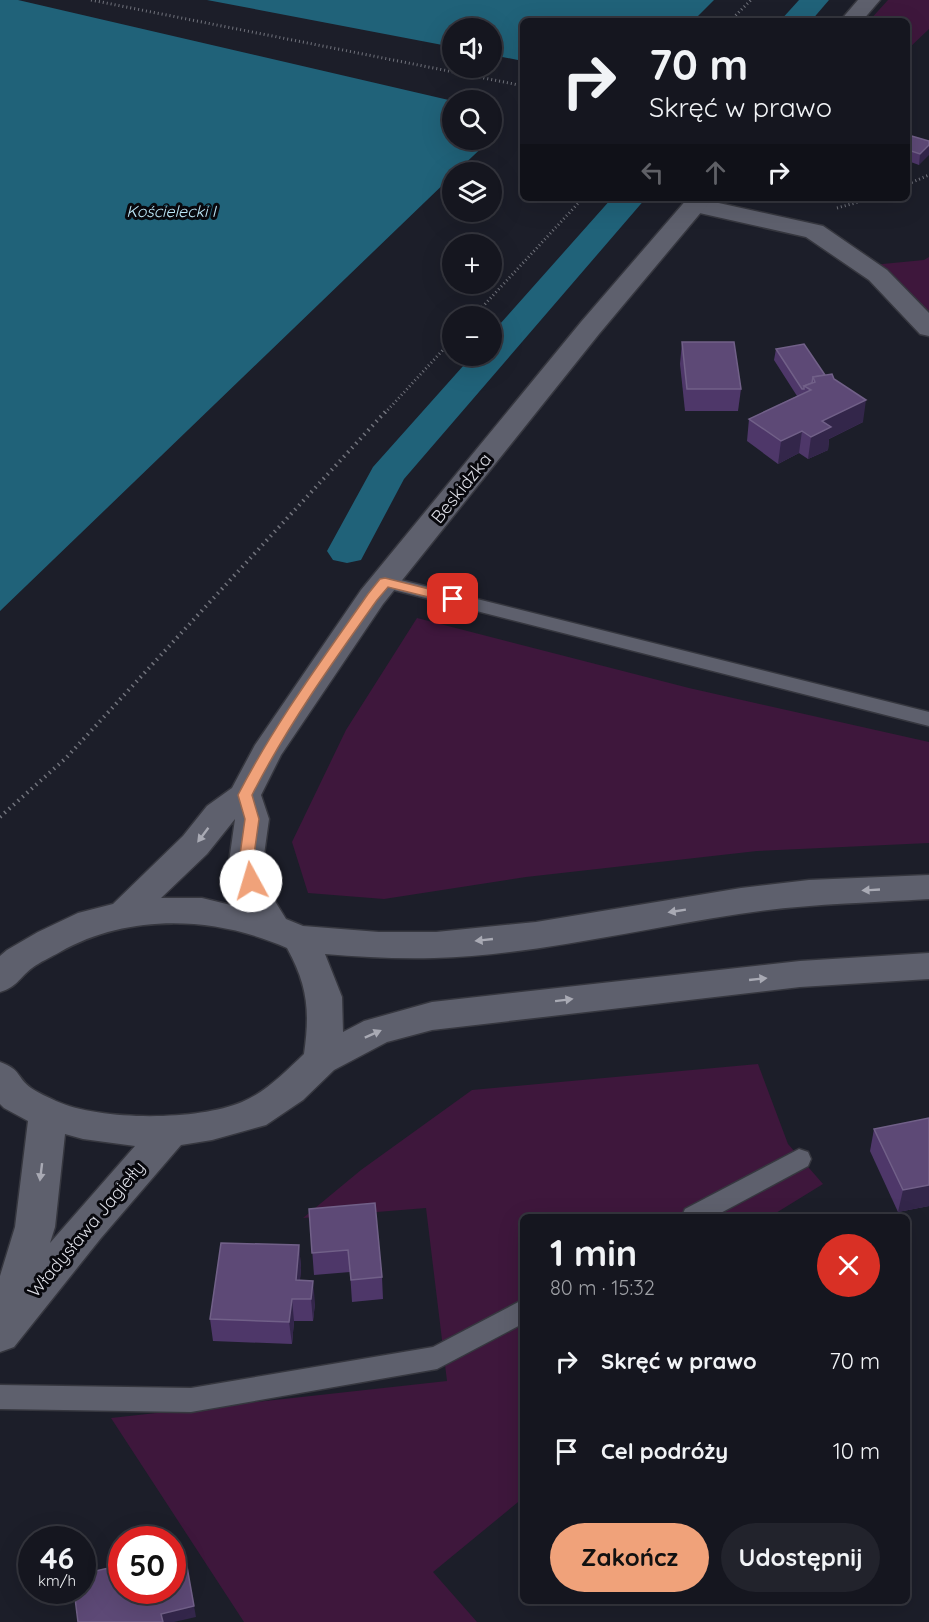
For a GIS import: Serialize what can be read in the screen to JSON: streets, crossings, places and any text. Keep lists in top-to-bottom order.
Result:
{
  "streets": {
    "main road": ["Beskidzka", "Władysława Jagiełły"]
  },
  "one_way": ["Władysława Jagiełły"],
  "water": ["Kościelecki I"],
  "page": {
    "map_buttons": ["+", "−"],
    "turn": ["70 m", "Skręć w prawo"],
    "heading": ["1 min", "80 m · 15:32"],
    "list": [
      {
        "name": "Skręć w prawo",
        "value": "70 m"
      },
      {
        "name": "Cel podróży",
        "value": "10 m"
      }
    ],
    "buttons": ["Zakończ", "Udostępnij"],
    "speed": "46 km/h",
    "limit": "50"
  }
}
